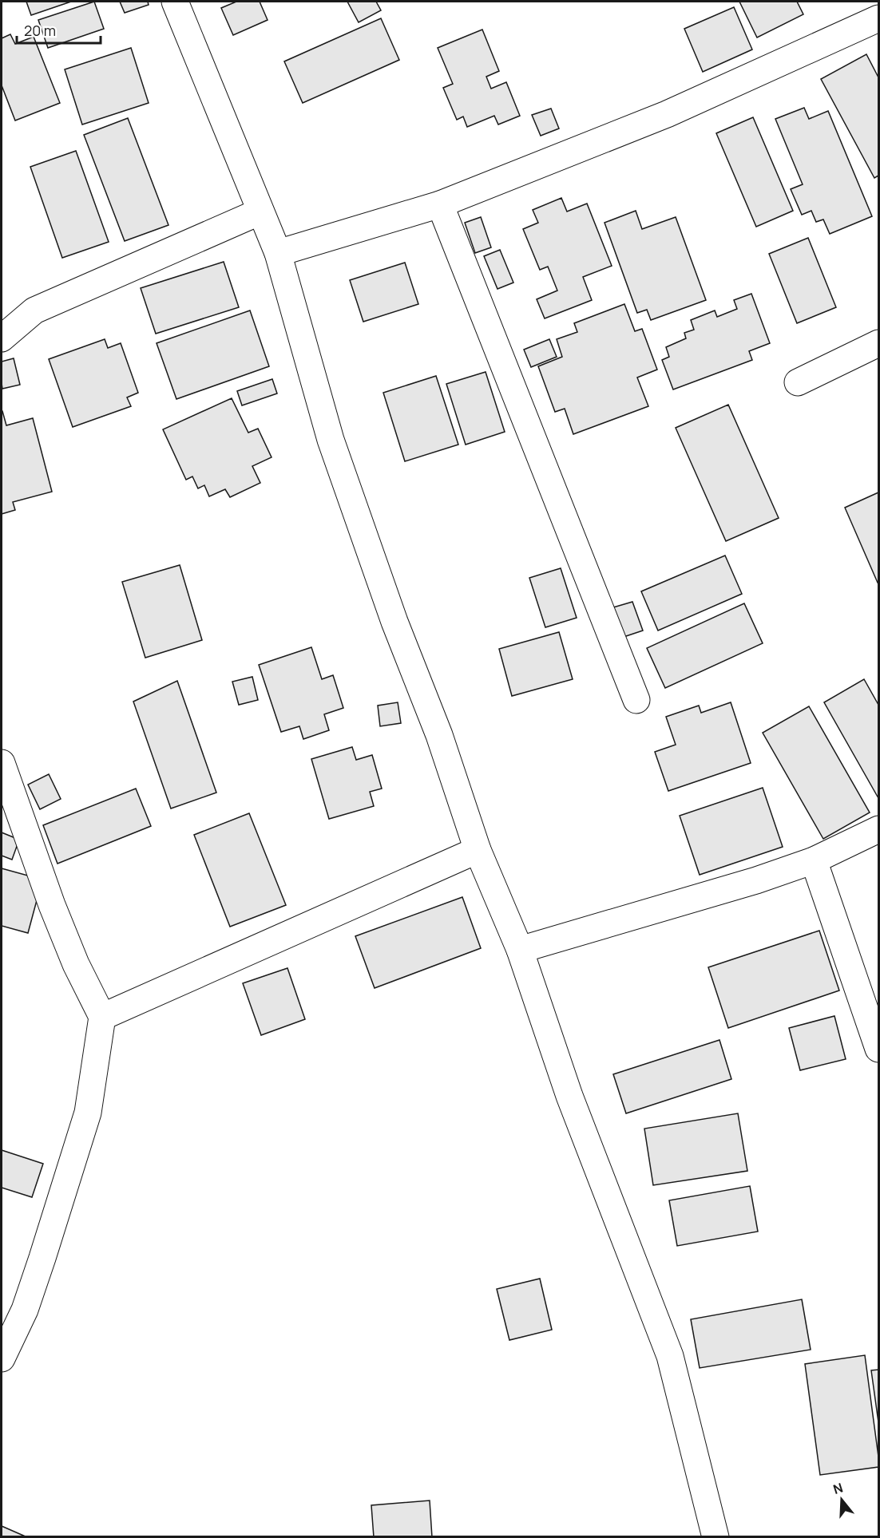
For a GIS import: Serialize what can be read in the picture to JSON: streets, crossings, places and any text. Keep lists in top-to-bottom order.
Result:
{
  "scale_bar": "20 m",
  "north": "top"
}
